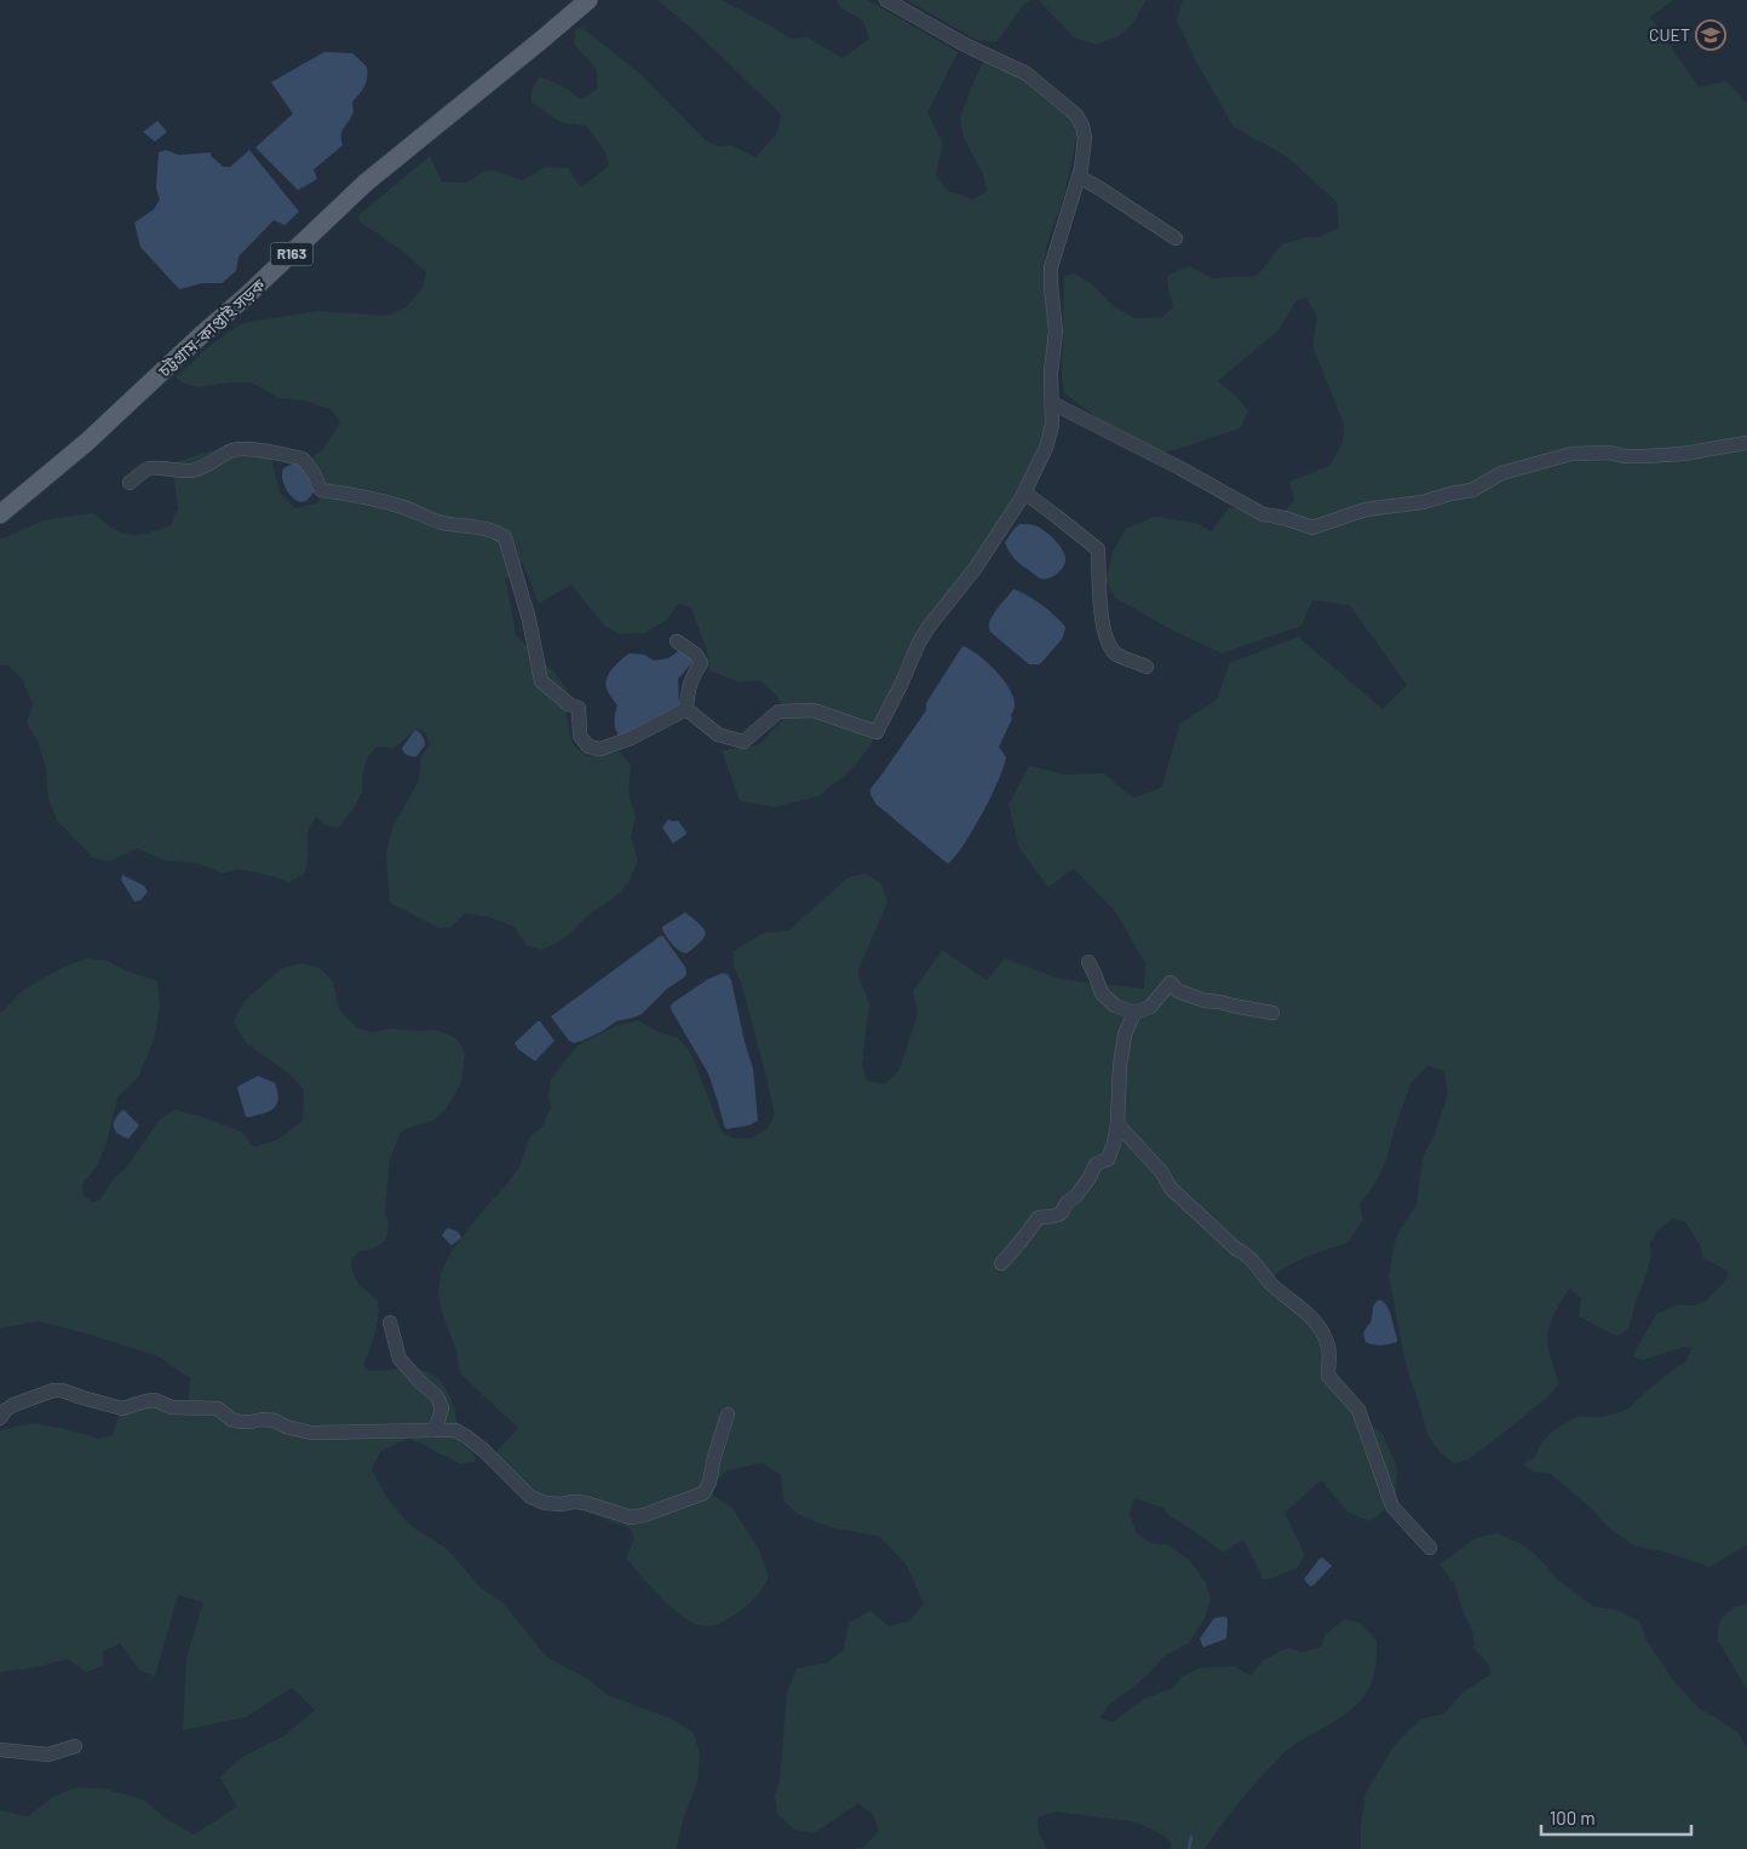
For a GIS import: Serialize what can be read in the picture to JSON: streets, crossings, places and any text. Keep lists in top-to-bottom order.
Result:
{
  "streets": {
    "main road": ["R163", "চট্টগ্রাম-কাপ্তাই সড়ক"]
  },
  "places": {
    "school or university": ["CUET"]
  },
  "scale_bar": "100 m"
}
